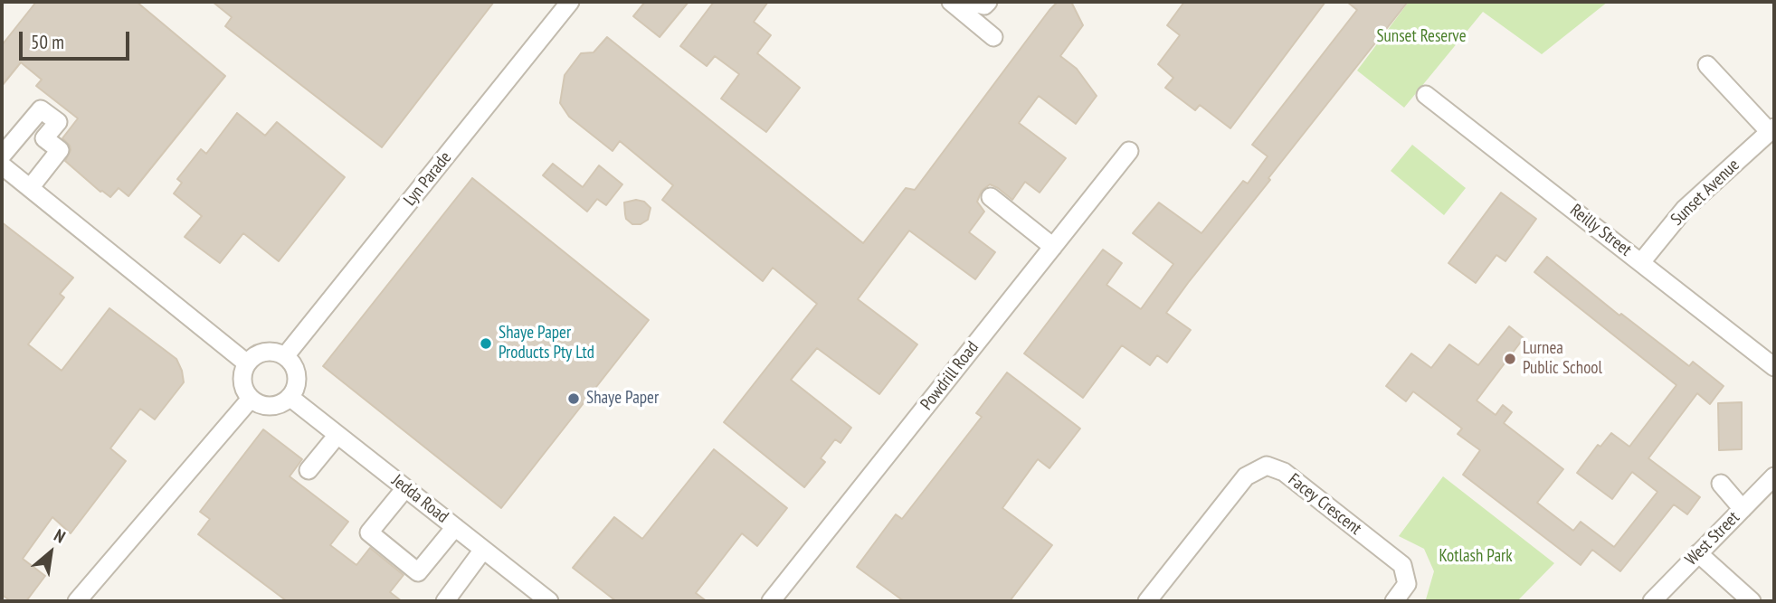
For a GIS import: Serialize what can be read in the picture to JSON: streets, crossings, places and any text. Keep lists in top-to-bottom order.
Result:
{
  "streets": {
    "street": [
      "Lyn Parade",
      "Sunset Avenue",
      "Reilly Street",
      "Powdrill Road",
      "Jedda Road",
      "Facey Crescent",
      "West Street"
    ]
  },
  "crossings": [
    ["Lyn Parade", "Jedda Road"],
    ["Sunset Avenue", "Reilly Street"]
  ],
  "parks": ["Sunset Reserve", "Kotlash Park"],
  "places": ["Shaye Paper Products Pty Ltd", "Lurnea Public School", "Shaye Paper"],
  "scale_bar": "50 m",
  "north": "top right"
}
